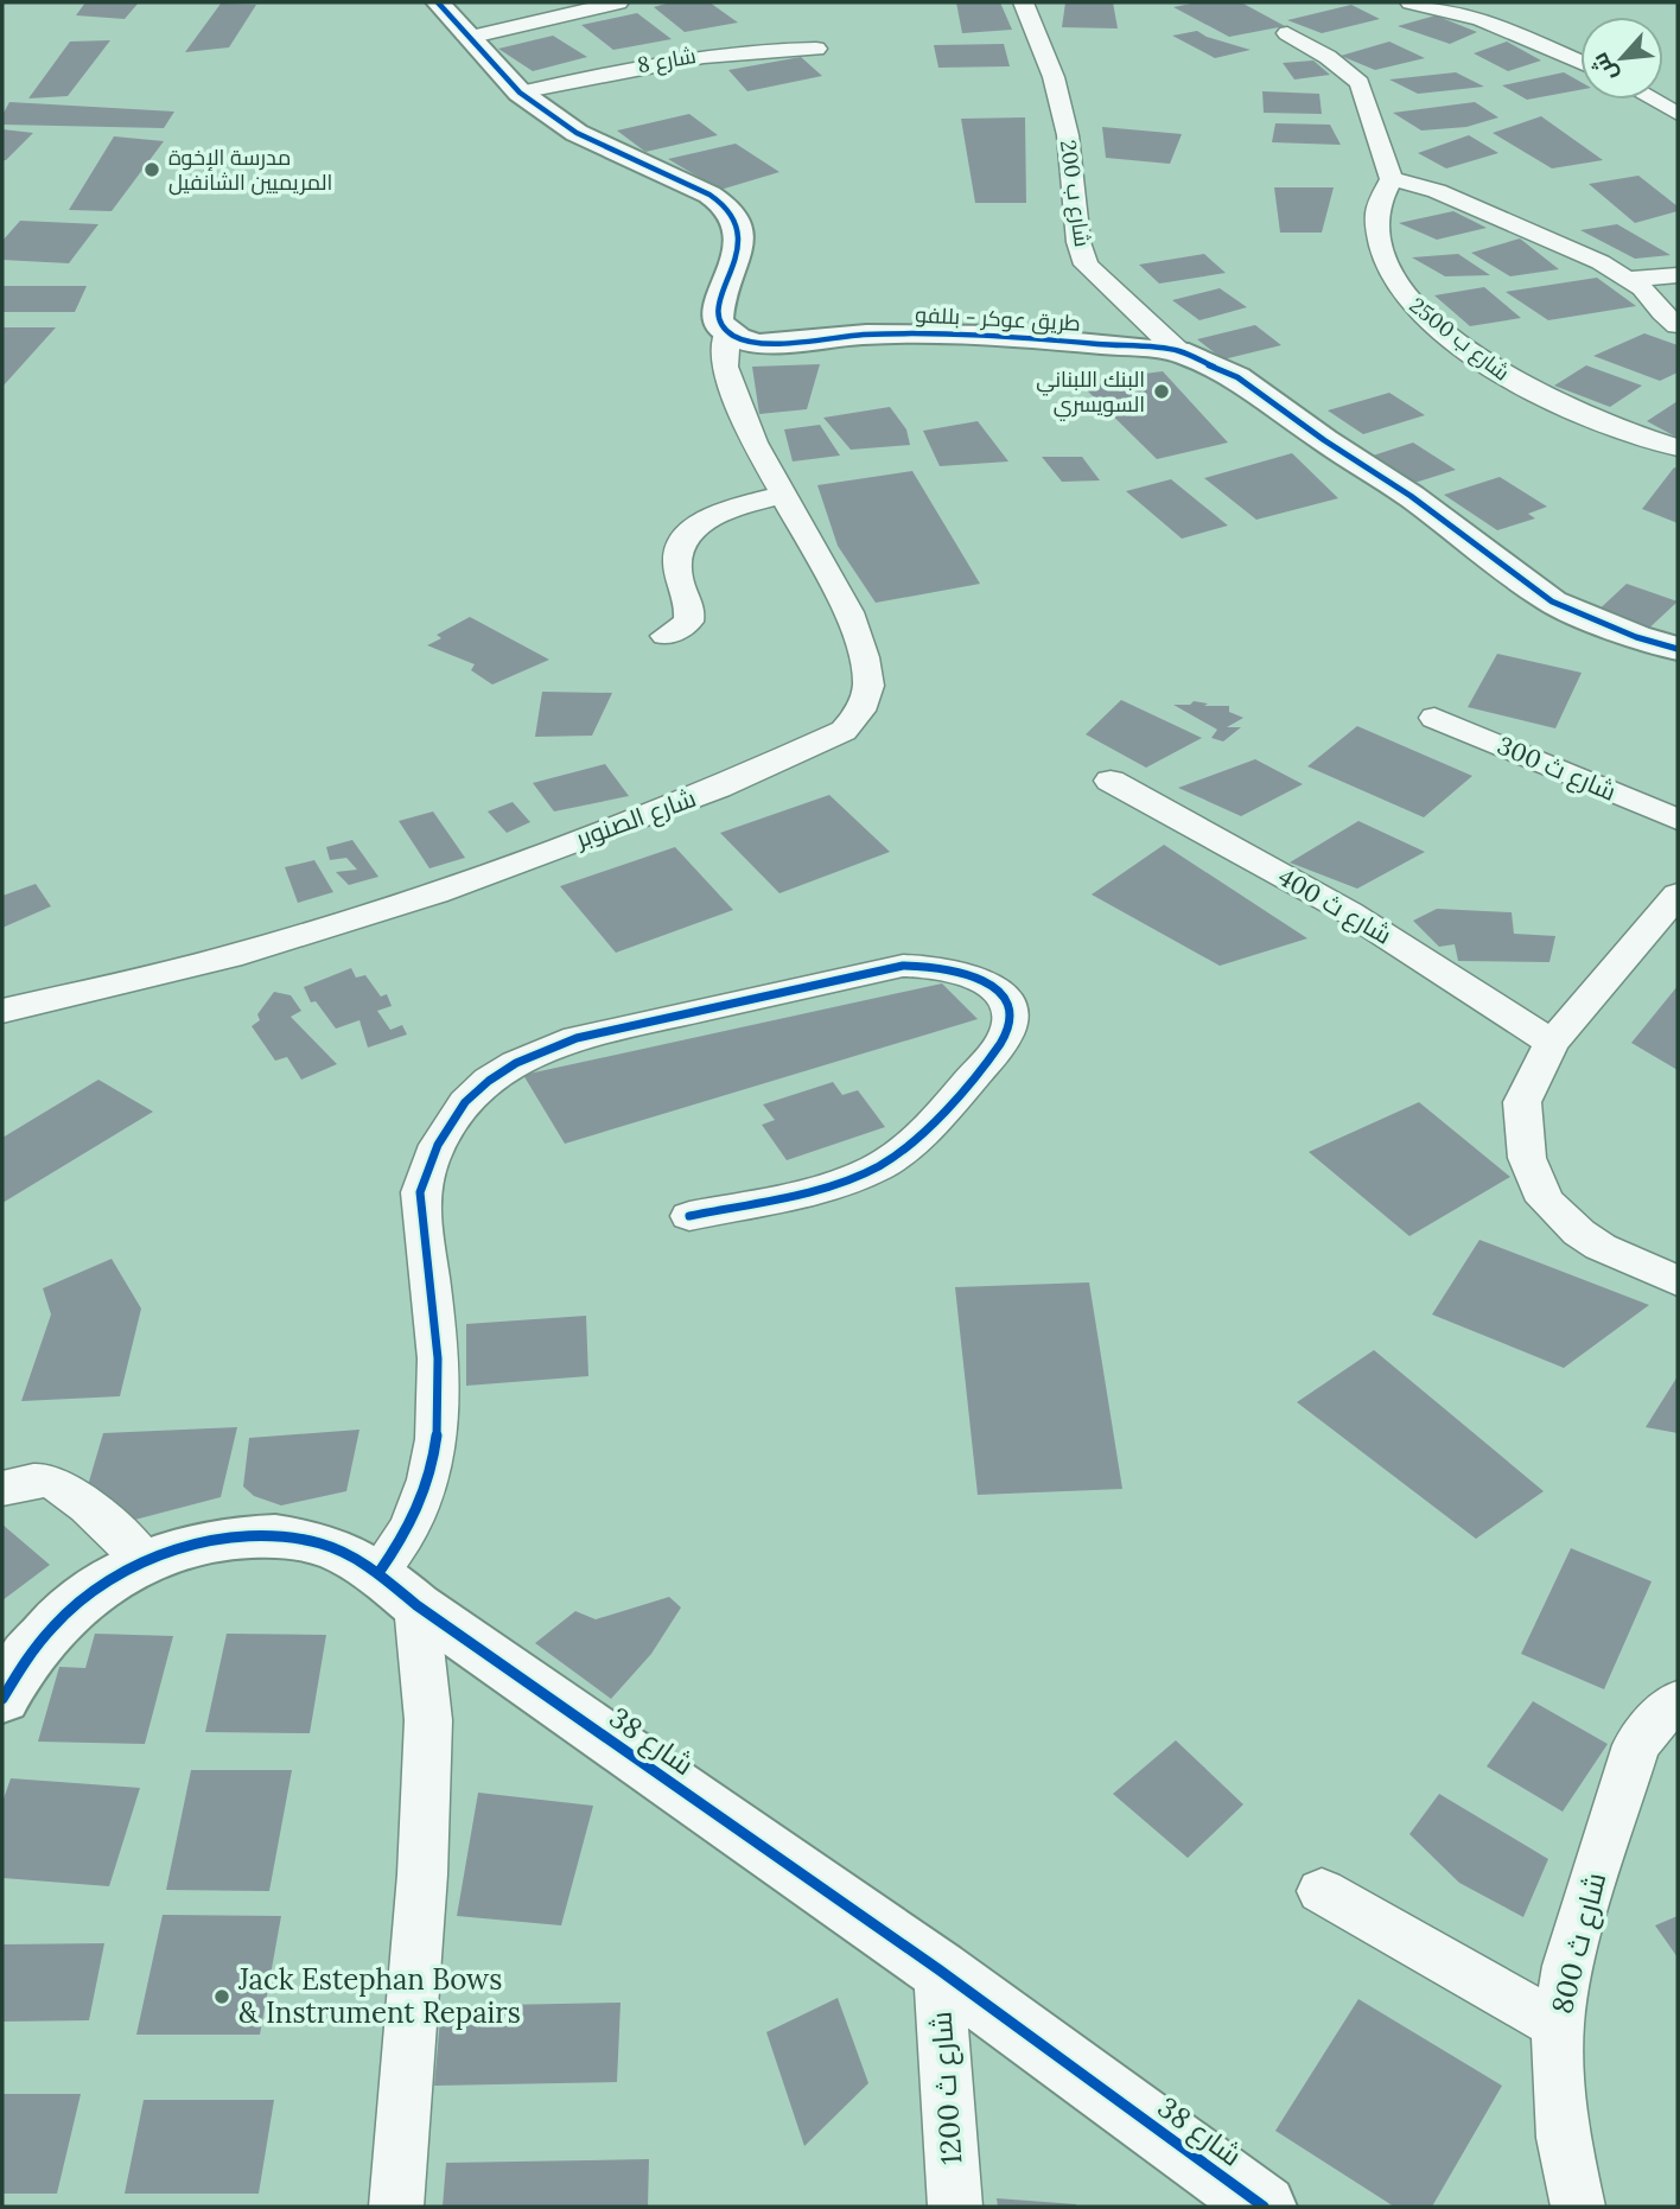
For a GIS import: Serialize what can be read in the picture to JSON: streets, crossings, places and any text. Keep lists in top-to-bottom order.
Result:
{
  "streets": {
    "street": [
      "شارع 8",
      "شارع ب 200",
      "طريق عوكر - بللفو",
      "شارع ب 2500",
      "شارع ث 300",
      "شارع الصنوبر",
      "شارع ث 400",
      "شارع 38",
      "شارع ث 800",
      "شارع ث 1200"
    ]
  },
  "crossings": [
    ["شارع ب 200", "طريق عوكر - بللفو"],
    ["طريق عوكر - بللفو", "شارع الصنوبر"],
    ["شارع 38", "شارع ث 1200"]
  ],
  "places": ["مدرسة الإخوة المريميين الشانفيل", "البنك اللبناني السويسري", "Jack Estephan Bows & Instrument Repairs"],
  "north": "bottom left"
}
